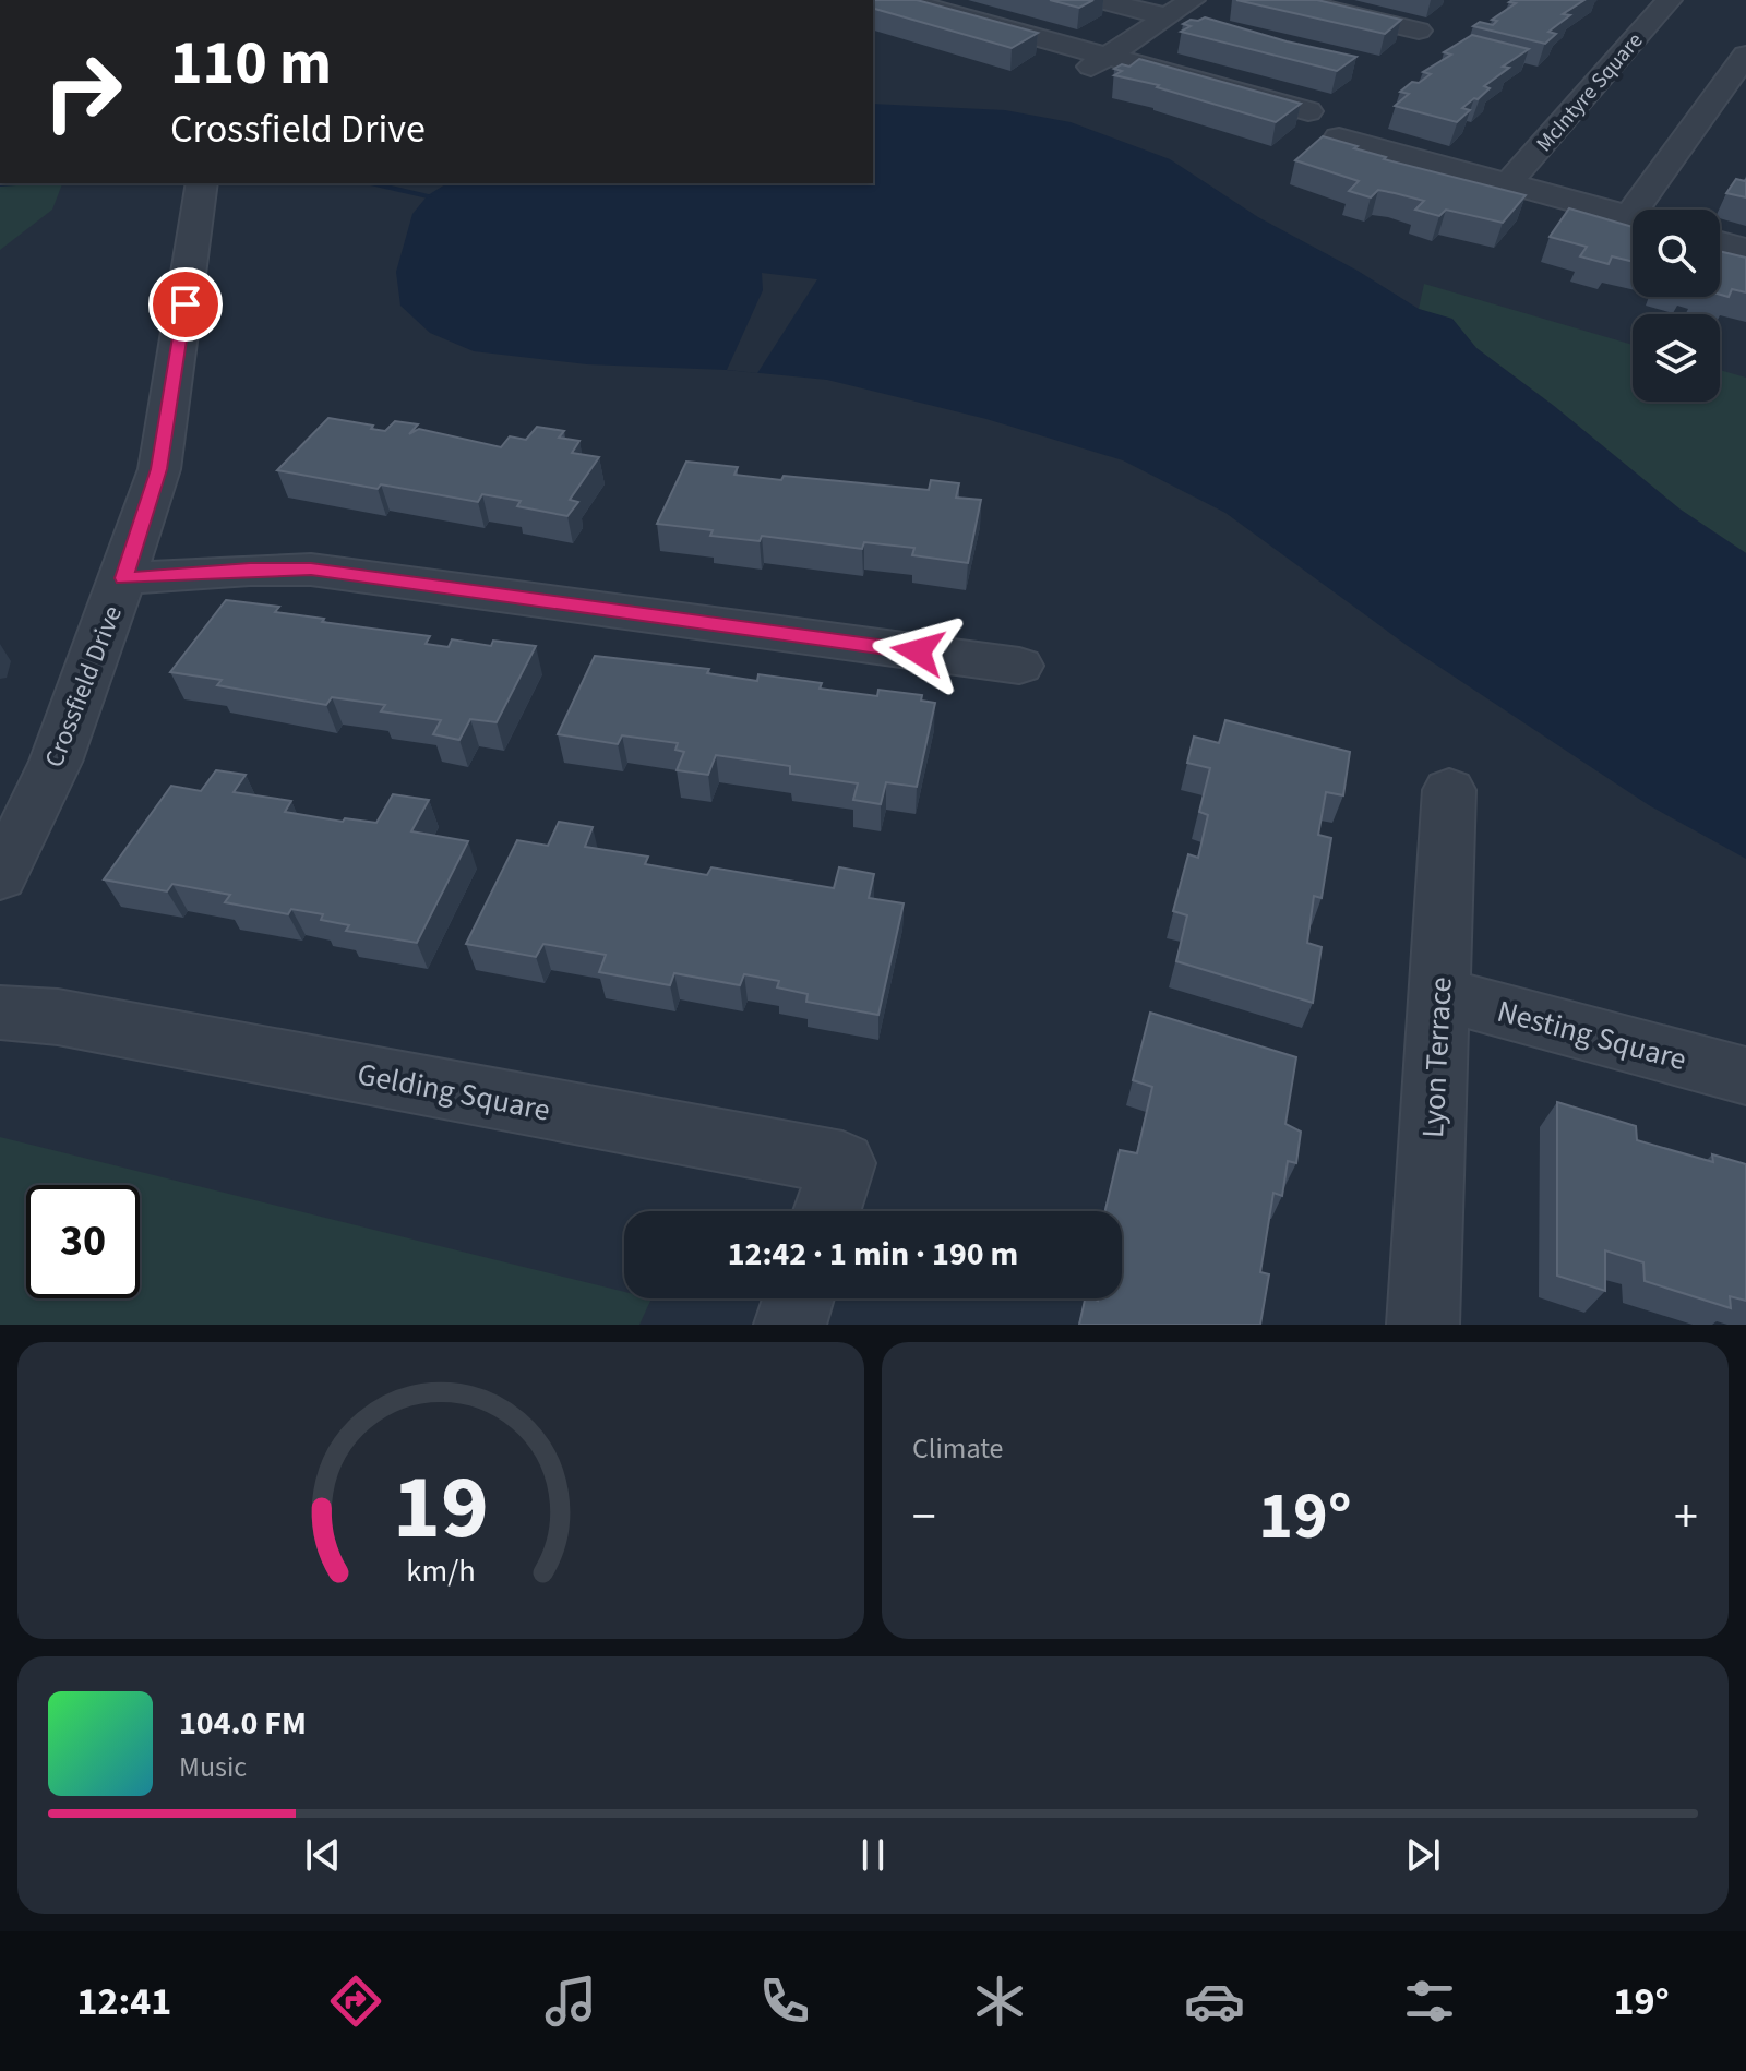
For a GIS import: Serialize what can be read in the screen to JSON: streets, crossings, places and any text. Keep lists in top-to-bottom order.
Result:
{
  "streets": {
    "street": [
      "McIntyre Square",
      "Crossfield Drive",
      "Nesting Square",
      "Lyon Terrace",
      "Gelding Square"
    ]
  },
  "crossings": [
    ["Nesting Square", "Lyon Terrace"]
  ],
  "page": {
    "turn": ["110 m", "Crossfield Drive"],
    "limit": "30",
    "trip": "12:42 · 1 min · 190 m",
    "tile": "Climate",
    "heat": ["−", "19°", "+"],
    "song": ["104.0 FM", "Music"],
    "tabs": ["12:41", "19°"],
    "gauge": ["19", "km/h"]
  }
}
